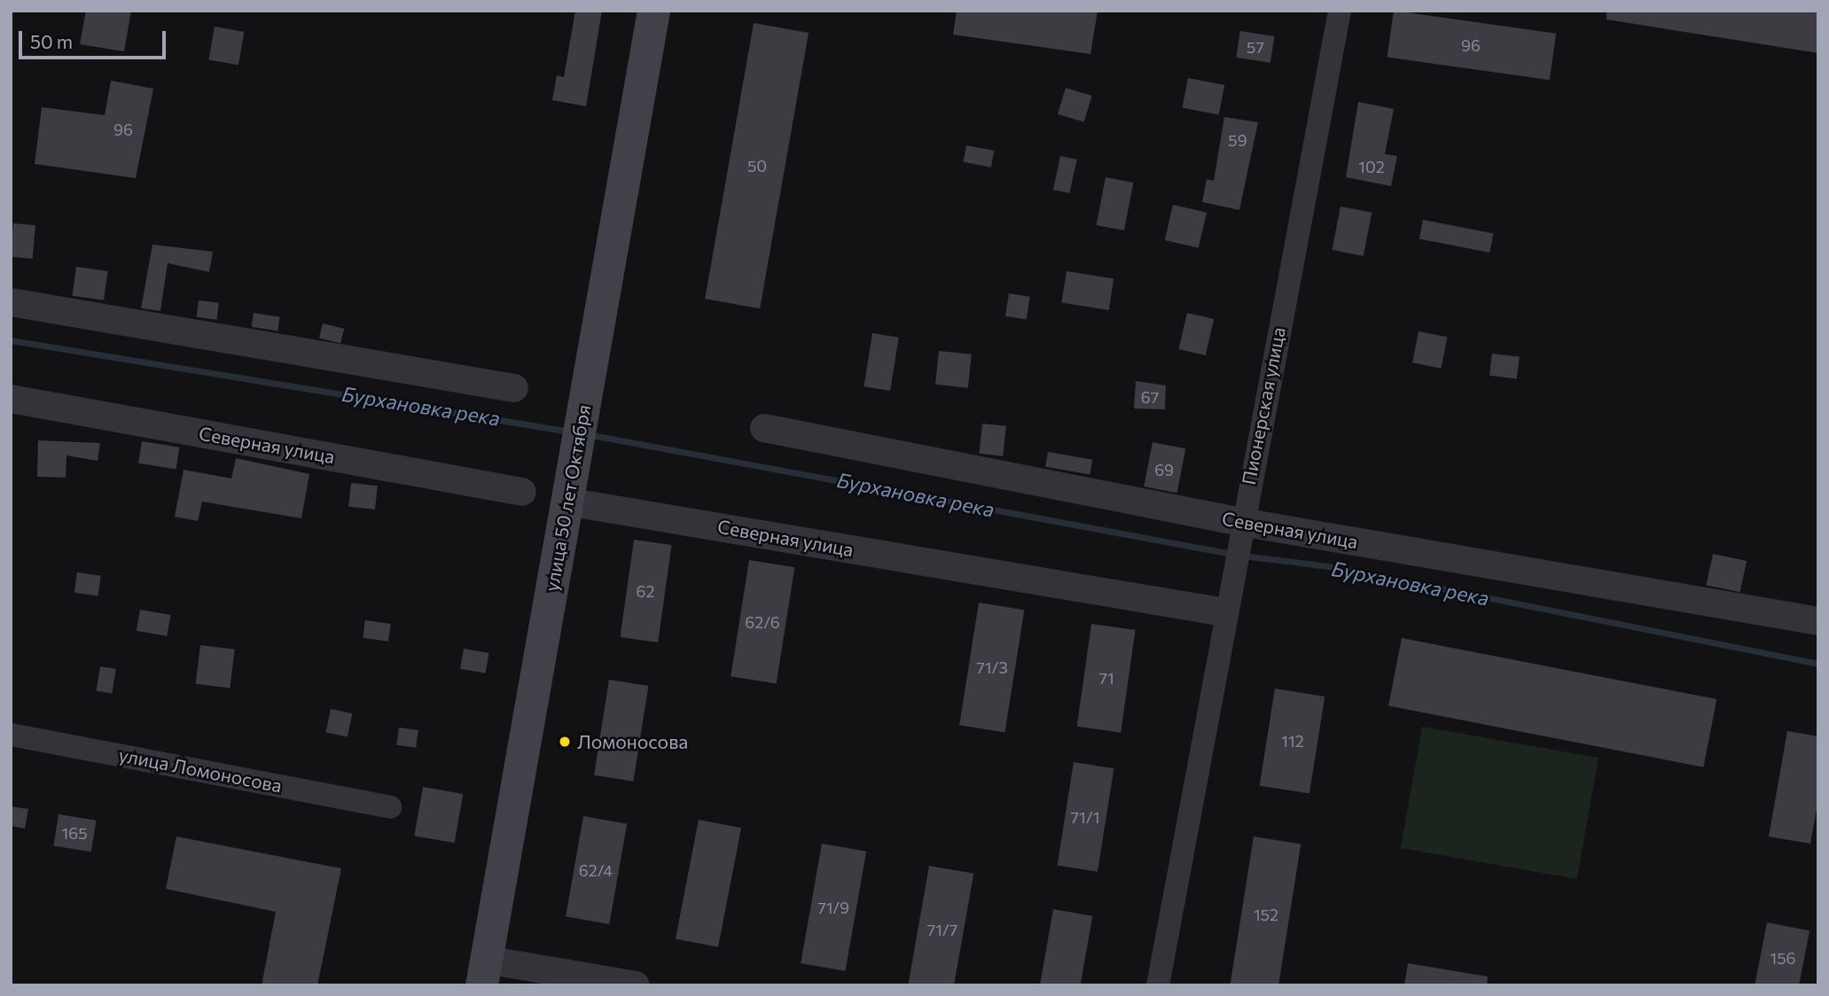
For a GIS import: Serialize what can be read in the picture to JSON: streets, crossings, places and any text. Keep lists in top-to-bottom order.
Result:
{
  "streets": {
    "main road": ["улица 50 лет Октября"],
    "street": ["Пионерская улица", "Северная улица", "улица Ломоносова"]
  },
  "crossings": [
    ["Пионерская улица", "Северная улица"],
    ["Северная улица", "улица 50 лет Октября"]
  ],
  "water": ["Бурхановка река"],
  "places": ["Ломоносова"],
  "house_numbers": [
    "96",
    "57",
    "96",
    "59",
    "50",
    "102",
    "67",
    "69",
    "62",
    "62/6",
    "71/3",
    "71",
    "112",
    "71/1",
    "165",
    "62/4",
    "71/9",
    "152",
    "71/7",
    "156"
  ],
  "scale_bar": "50 m"
}
